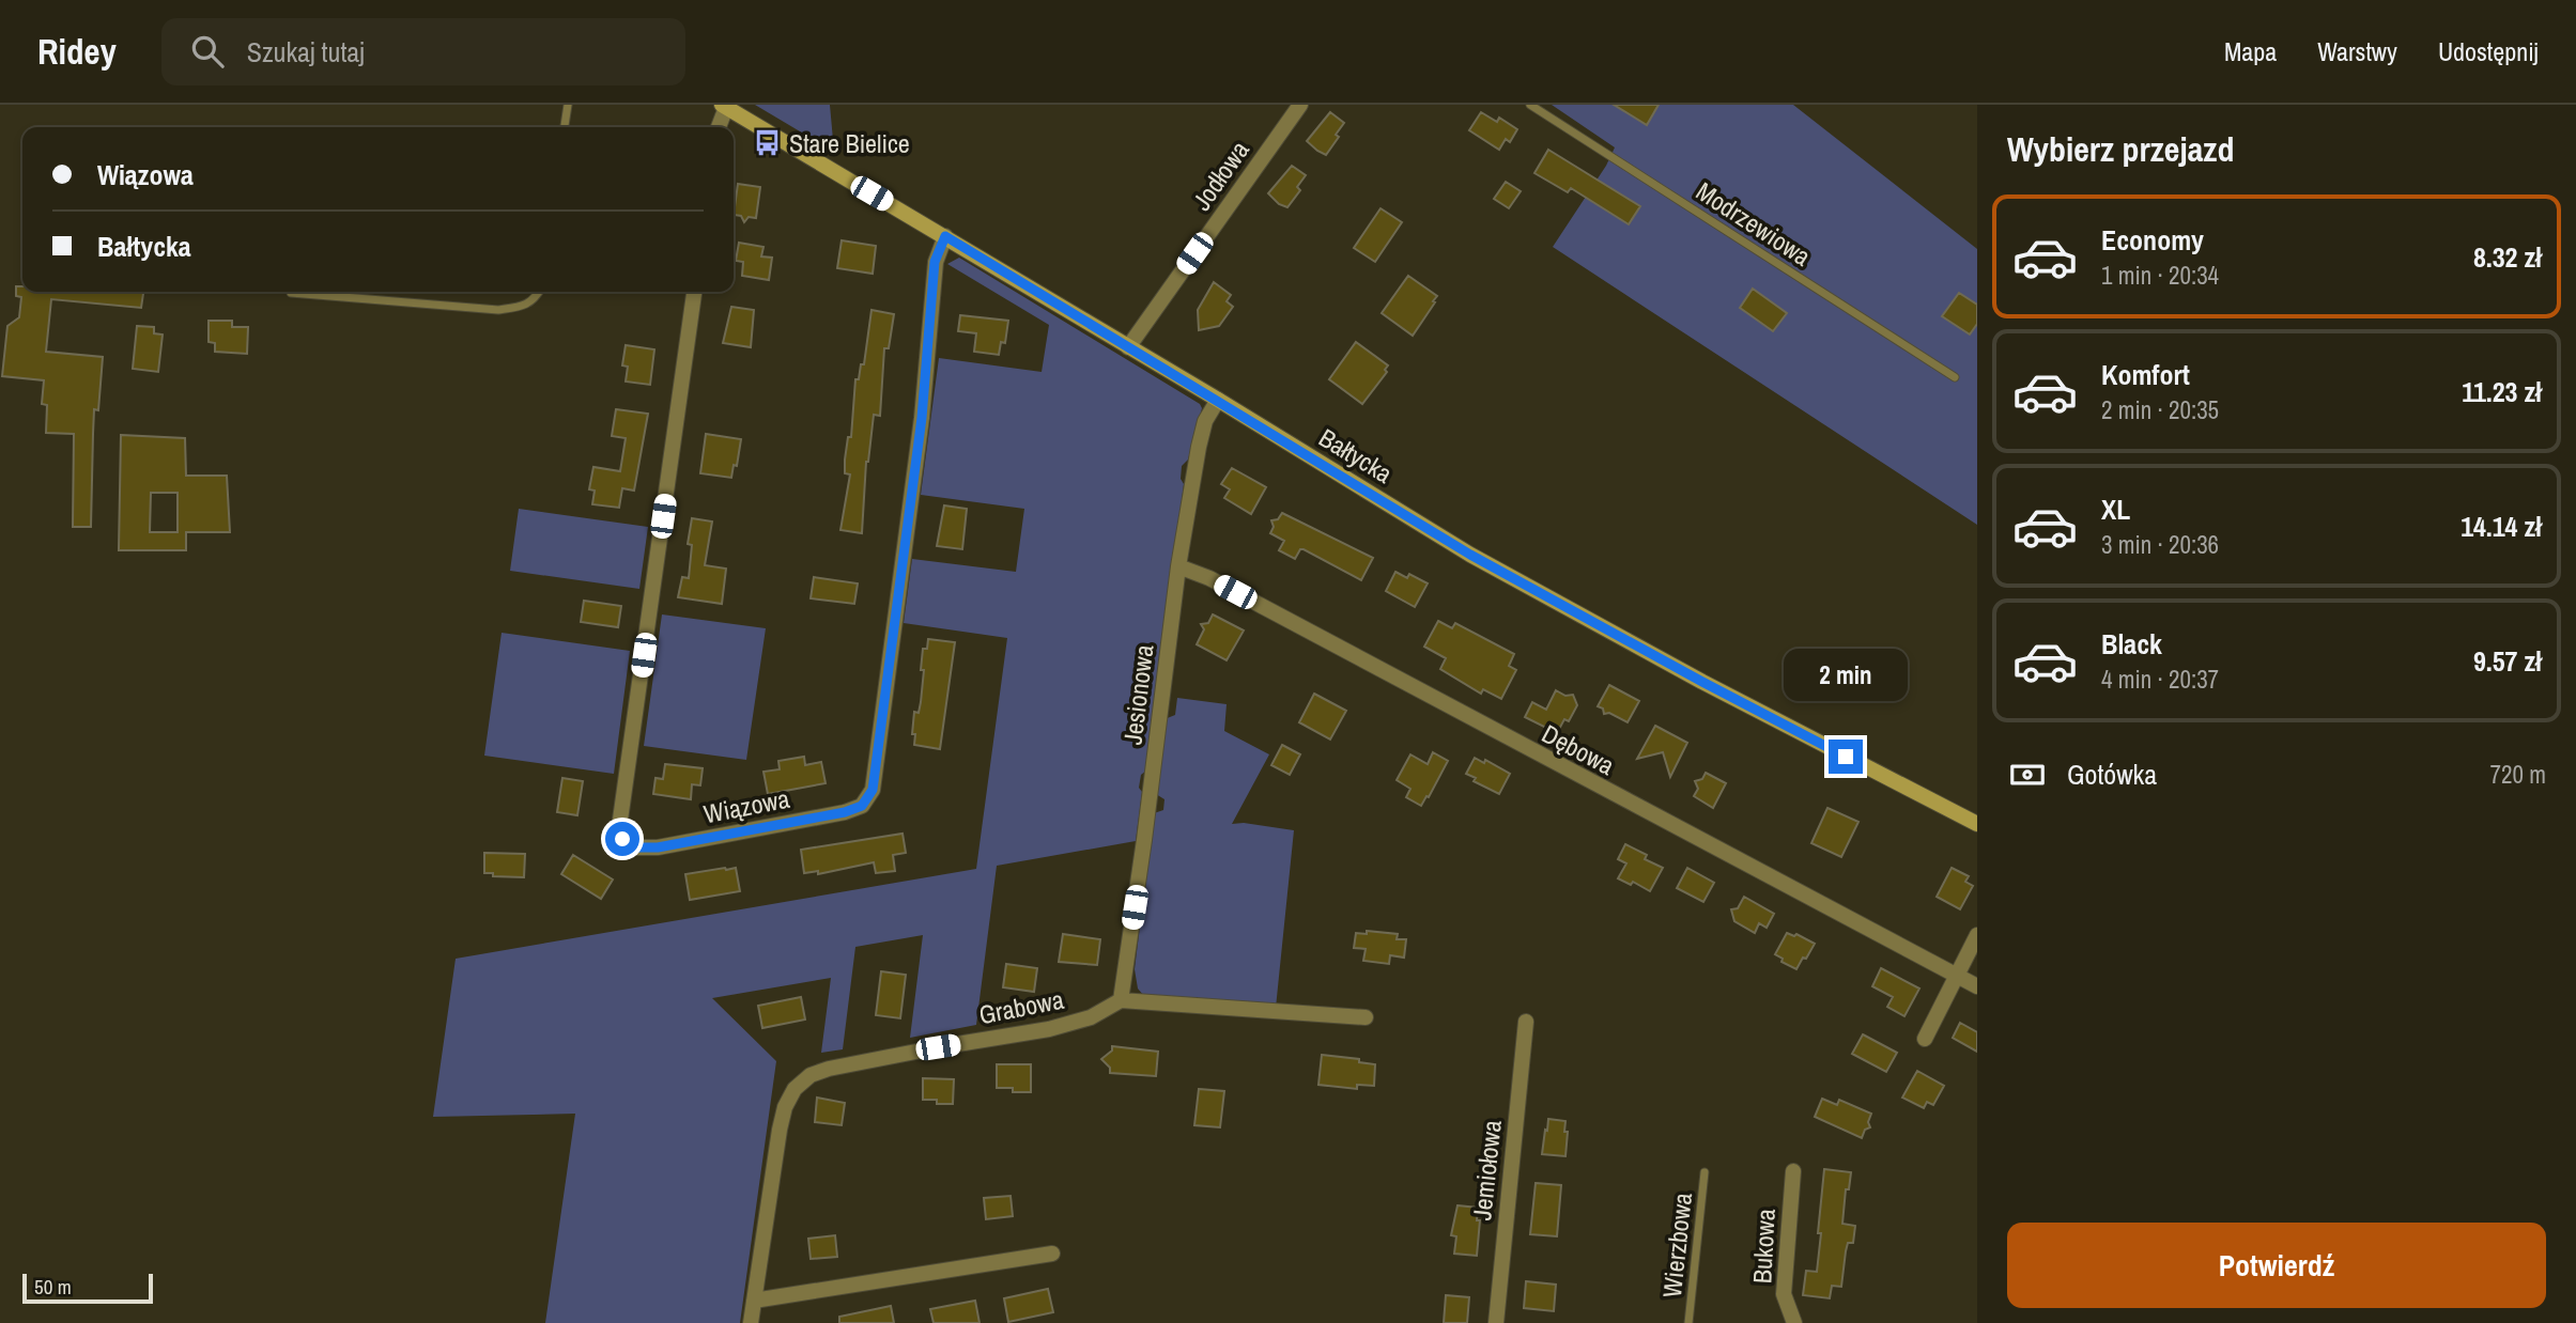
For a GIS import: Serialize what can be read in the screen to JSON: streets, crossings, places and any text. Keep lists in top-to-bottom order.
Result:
{
  "streets": {
    "street": [
      "Jodłowa",
      "Bałtycka",
      "Jesionowa",
      "Dębowa",
      "Wiązowa",
      "Grabowa",
      "Jemiołowa",
      "Bukowa"
    ],
    "lane": ["Modrzewiowa", "Wierzbowa"]
  },
  "crossings": [
    ["Jodłowa", "Bałtycka"],
    ["Bałtycka", "Jesionowa"],
    ["Bałtycka", "Wiązowa"],
    ["Jesionowa", "Dębowa"],
    ["Jesionowa", "Grabowa"]
  ],
  "places": {
    "bus stop": ["Stare Bielice"]
  },
  "scale_bar": "50 m",
  "page": {
    "header": "Ridey",
    "search": "Szukaj tutaj",
    "nav": ["Mapa", "Warstwy", "Udostępnij"],
    "heading": "Wybierz przejazd",
    "banner": ["Wiązowa", "Bałtycka"],
    "list": [
      {
        "name": "Economy",
        "note": "1 min · 20:34",
        "value": "8.32 zł"
      },
      {
        "name": "Komfort",
        "note": "2 min · 20:35",
        "value": "11.23 zł"
      },
      {
        "name": "XL",
        "note": "3 min · 20:36",
        "value": "14.14 zł"
      },
      {
        "name": "Black",
        "note": "4 min · 20:37",
        "value": "9.57 zł"
      }
    ],
    "bubble": "2 min",
    "pay": ["Gotówka", "720 m"],
    "buttons": "Potwierdź",
    "scale": "50 m"
  }
}
